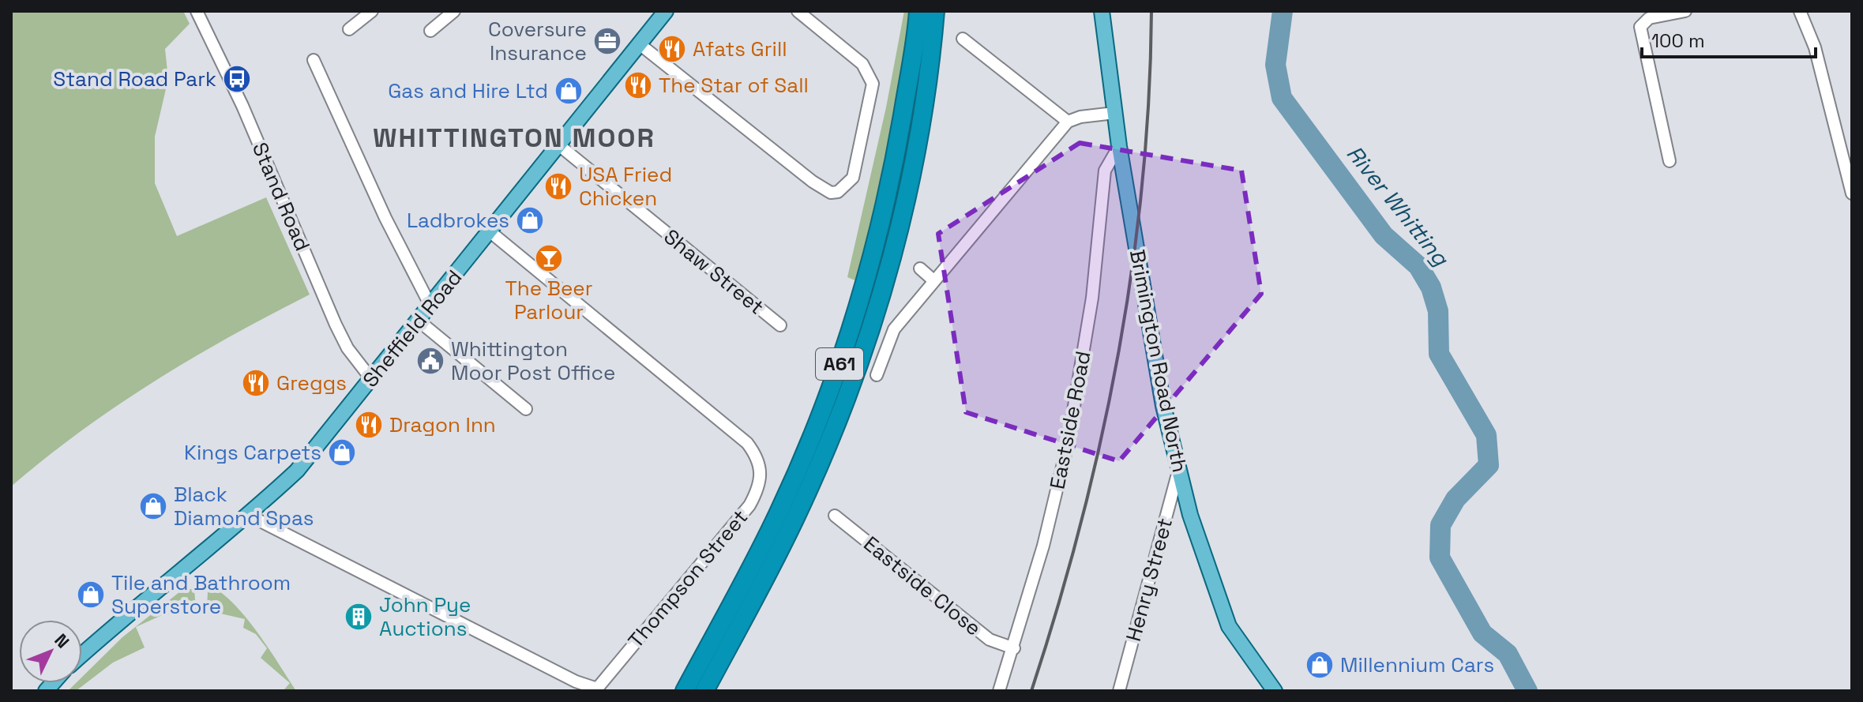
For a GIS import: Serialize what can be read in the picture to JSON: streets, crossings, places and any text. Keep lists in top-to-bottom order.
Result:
{
  "streets": {
    "highway": ["A61"],
    "main road": ["Sheffield Road", "Brimington Road North"],
    "street": [
      "Stand Road",
      "Shaw Street",
      "Eastside Road",
      "Thompson Street",
      "Henry Street",
      "Eastside Close"
    ]
  },
  "crossings": [
    ["Stand Road", "Sheffield Road"],
    ["Shaw Street", "Sheffield Road"],
    ["Sheffield Road", "Thompson Street"],
    ["Brimington Road North", "Eastside Road"],
    ["Brimington Road North", "Henry Street"],
    ["Eastside Road", "Eastside Close"]
  ],
  "districts": ["WHITTINGTON MOOR"],
  "water": ["River Whitting"],
  "places": {
    "office": ["Coversure Insurance"],
    "restaurant": [
      "Afats Grill",
      "The Star of Sall",
      "USA Fried Chicken",
      "Greggs",
      "Dragon Inn"
    ],
    "bus stop": ["Stand Road Park"],
    "shop": [
      "Gas and Hire Ltd",
      "Ladbrokes",
      "Kings Carpets",
      "Black Diamond Spas",
      "Tile and Bathroom Superstore",
      "Millennium Cars"
    ],
    "bar": ["The Beer Parlour"],
    "public building": ["Whittington Moor Post Office"],
    "building": ["John Pye Auctions"]
  },
  "scale_bar": "100 m",
  "north": "top right"
}
